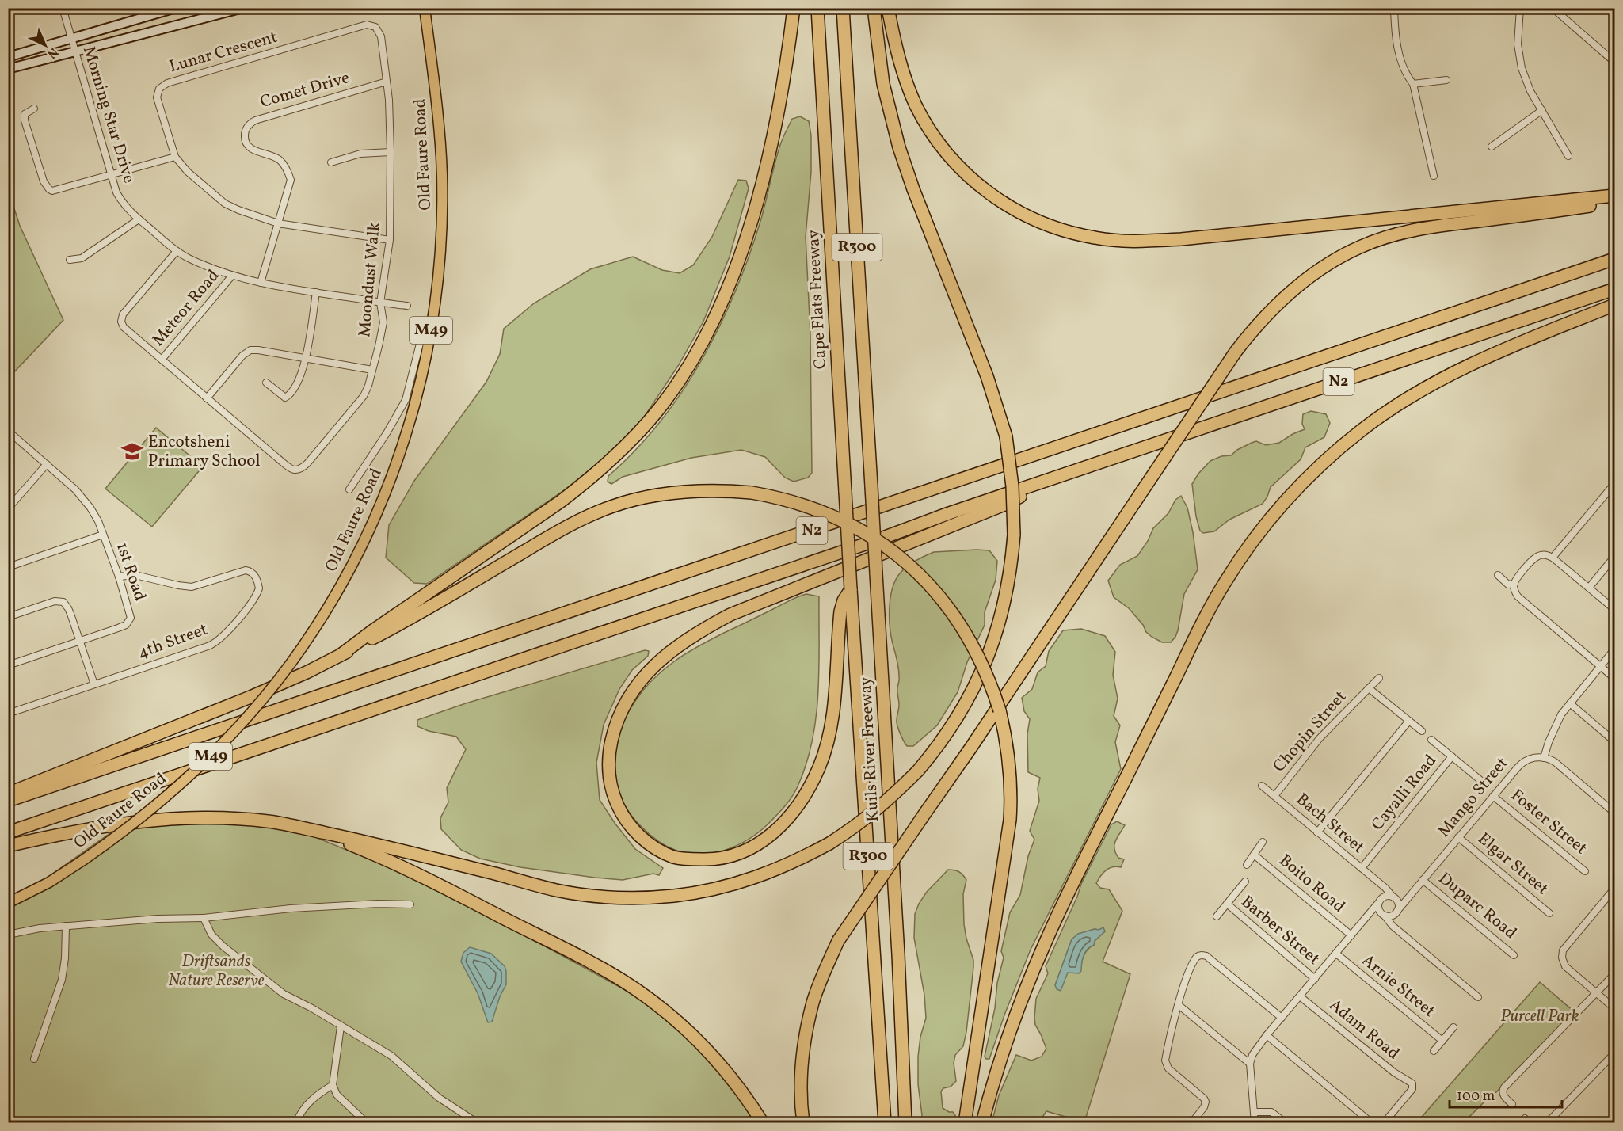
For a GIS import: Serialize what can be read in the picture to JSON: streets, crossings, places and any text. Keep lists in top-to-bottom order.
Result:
{
  "streets": {
    "highway": [
      "R300",
      "Cape Flats Freeway",
      "N2",
      "Kuils River Freeway"
    ],
    "main road": ["Old Faure Road", "M49"],
    "street": [
      "Lunar Crescent",
      "Comet Drive",
      "Morning Star Drive",
      "Moondust Walk",
      "Meteor Road",
      "1st Road",
      "4th Street",
      "Chopin Street",
      "Cayalli Road",
      "Mango Street",
      "Foster Street",
      "Bach Street",
      "Elgar Street",
      "Boito Road",
      "Duparc Road",
      "Barber Street",
      "Arnie Street",
      "Adam Road"
    ]
  },
  "crossings": [
    ["Lunar Crescent", "Comet Drive"],
    ["Lunar Crescent", "Moondust Walk"],
    ["Comet Drive", "Morning Star Drive"],
    ["Comet Drive", "Moondust Walk"],
    ["Morning Star Drive", "Moondust Walk"],
    ["Morning Star Drive", "Meteor Road"],
    ["Moondust Walk", "Meteor Road"],
    ["Cape Flats Freeway", "Kuils River Freeway"],
    ["1st Road", "4th Street"],
    ["Chopin Street", "Bach Street"],
    ["Cayalli Road", "Bach Street"],
    ["Mango Street", "Foster Street"],
    ["Mango Street", "Bach Street"],
    ["Mango Street", "Elgar Street"],
    ["Mango Street", "Duparc Road"]
  ],
  "parks": ["Driftsands Nature Reserve", "Purcell Park"],
  "places": {
    "school or university": ["Encotsheni Primary School"]
  },
  "scale_bar": "100 m",
  "north": "bottom right"
}
